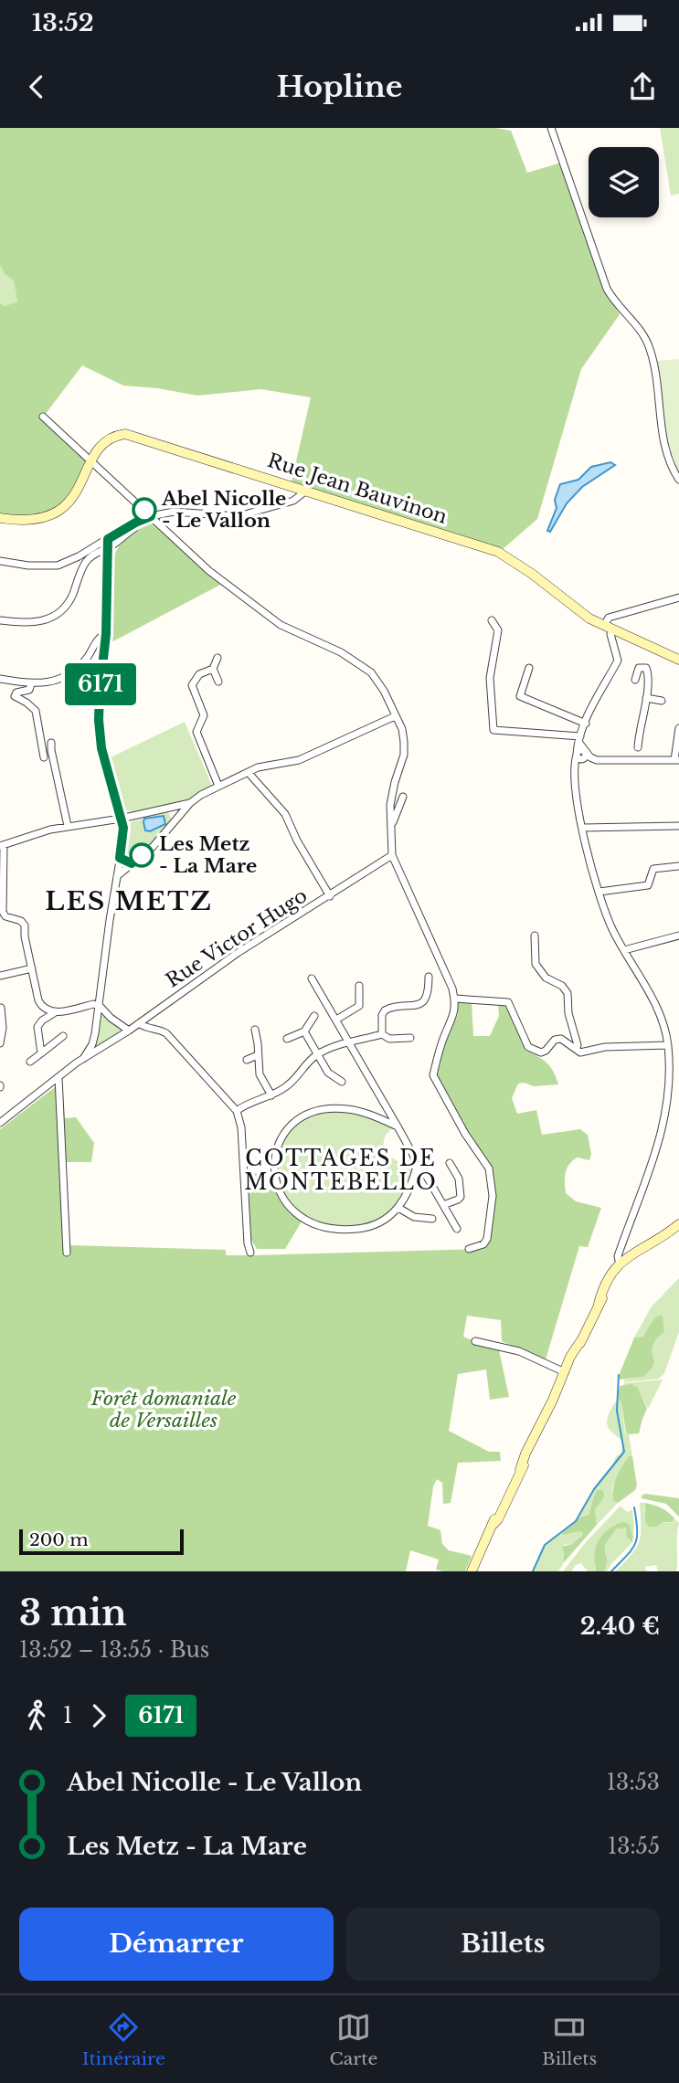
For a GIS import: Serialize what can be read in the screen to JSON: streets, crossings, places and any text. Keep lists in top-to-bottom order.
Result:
{
  "streets": {
    "main road": ["Rue Jean Bauvinon"],
    "street": ["Rue Victor Hugo"]
  },
  "districts": ["LES METZ", "COTTAGES DE MONTEBELLO"],
  "parks": ["Forêt domaniale de Versailles"],
  "places": ["Abel Nicolle - Le Vallon", "Les Metz - La Mare"],
  "lines": ["bus line 6171"],
  "scale_bar": "200 m",
  "page": {
    "status": "13:52",
    "header": "Hopline",
    "on_map": "6171",
    "scale": "200 m",
    "heading": ["3 min", "13:52 – 13:55 · Bus", "2.40 €"],
    "legs": ["1", "6171"],
    "list": [
      {
        "name": "Abel Nicolle - Le Vallon",
        "value": "13:53"
      },
      {
        "name": "Les Metz - La Mare",
        "value": "13:55"
      }
    ],
    "buttons": ["Démarrer", "Billets"],
    "tabs": ["Itinéraire", "Carte", "Billets"]
  }
}
